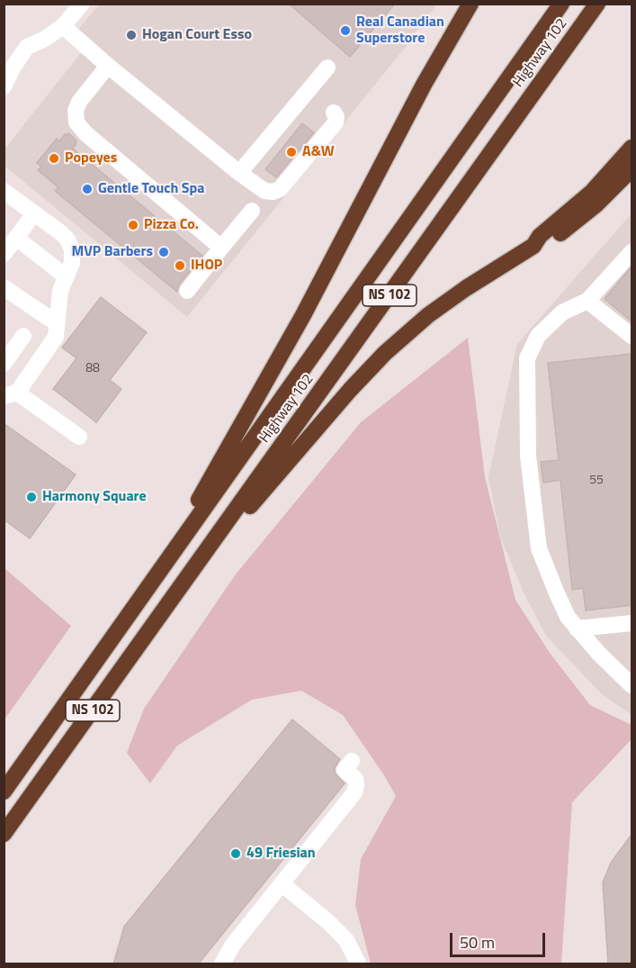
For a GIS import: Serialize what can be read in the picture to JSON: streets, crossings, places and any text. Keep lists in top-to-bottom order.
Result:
{
  "streets": {
    "highway": ["Highway 102", "NS 102"]
  },
  "places": [
    "Real Canadian Superstore",
    "Hogan Court Esso",
    "A&W",
    "Popeyes",
    "Gentle Touch Spa",
    "Pizza Co.",
    "MVP Barbers",
    "IHOP",
    "Harmony Square",
    "49 Friesian"
  ],
  "house_numbers": ["88", "55"],
  "scale_bar": "50 m"
}
